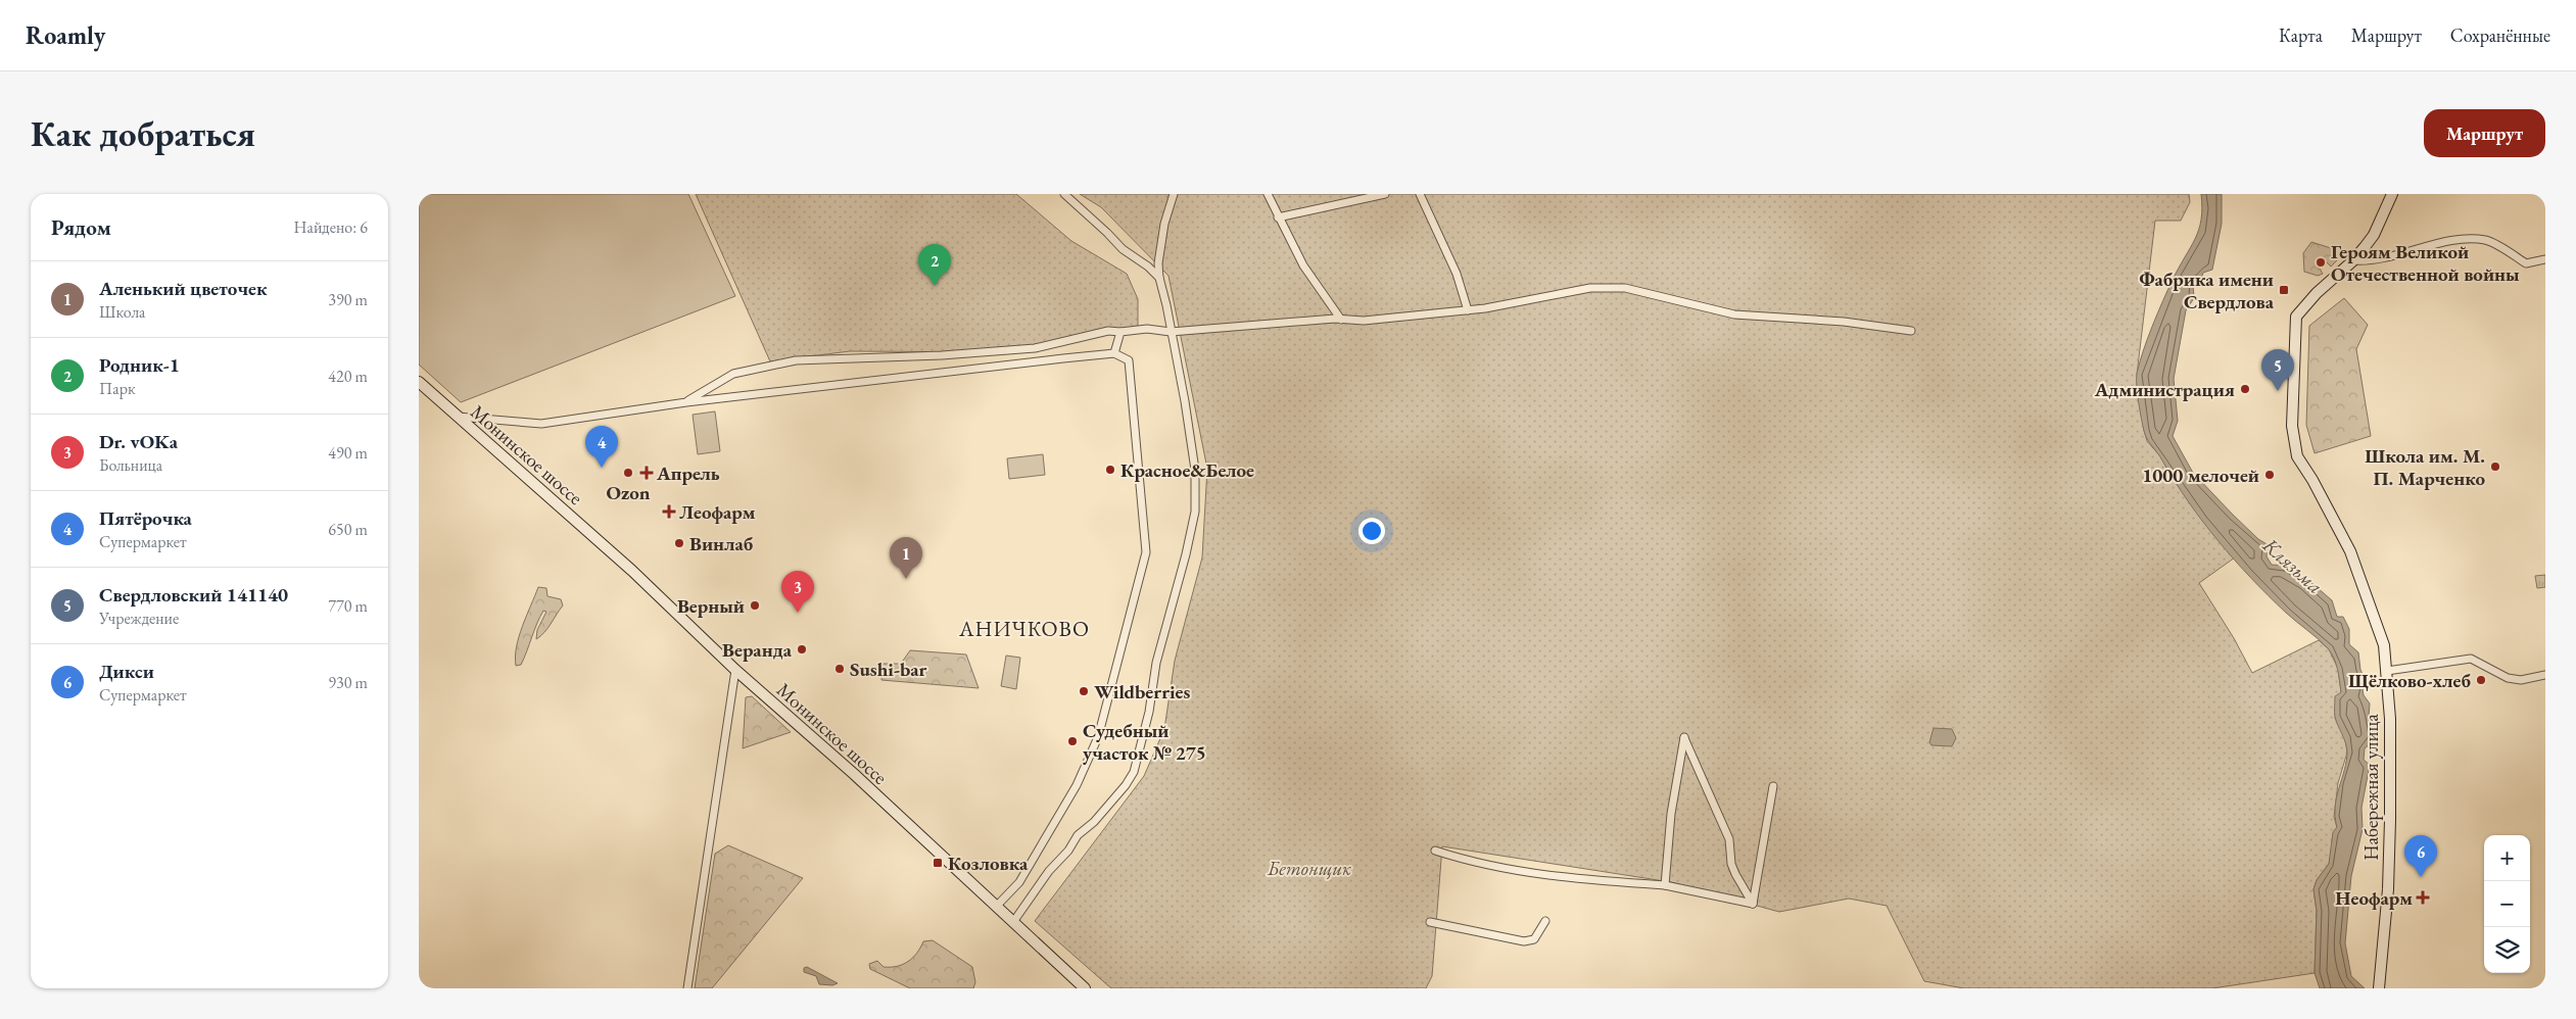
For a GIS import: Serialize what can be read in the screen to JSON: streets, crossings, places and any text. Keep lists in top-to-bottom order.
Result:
{
  "streets": {
    "main road": ["Монинское шоссе", "Набережная улица"]
  },
  "districts": ["АНИЧКОВО"],
  "water": ["Клязьма"],
  "parks": ["Бетонщик"],
  "places": {
    "other": [
      "Героям Великой Отечественной войны",
      "Администрация",
      "Школа им. М. П. Марченко",
      "Красное&Белое",
      "Ozon",
      "1000 мелочей",
      "Винлаб",
      "Верный",
      "Веранда",
      "Sushi-bar",
      "Щёлково-хлеб",
      "Wildberries",
      "Судебный участок № 275"
    ],
    "transit": ["Фабрика имени Свердлова", "Козловка"],
    "health": ["Апрель", "Леофарм", "Неофарм"]
  },
  "page": {
    "header": "Roamly",
    "nav": ["Карта", "Маршрут", "Сохранённые"],
    "buttons": "Маршрут",
    "title": "Как добраться",
    "heading": ["Рядом", "Найдено: 6"],
    "pins": [
      "2",
      "5",
      "4",
      "1",
      "3",
      "6"
    ],
    "list": [
      {
        "mark": "1",
        "name": "Аленький цветочек",
        "note": "Школа",
        "value": "390 m"
      },
      {
        "mark": "2",
        "name": "Родник-1",
        "note": "Парк",
        "value": "420 m"
      },
      {
        "mark": "3",
        "name": "Dr. vOKa",
        "note": "Больница",
        "value": "490 m"
      },
      {
        "mark": "4",
        "name": "Пятёрочка",
        "note": "Супермаркет",
        "value": "650 m"
      },
      {
        "mark": "5",
        "name": "Свердловский 141140",
        "note": "Учреждение",
        "value": "770 m"
      },
      {
        "mark": "6",
        "name": "Дикси",
        "note": "Супермаркет",
        "value": "930 m"
      }
    ],
    "map_buttons": ["+", "−"]
  }
}
